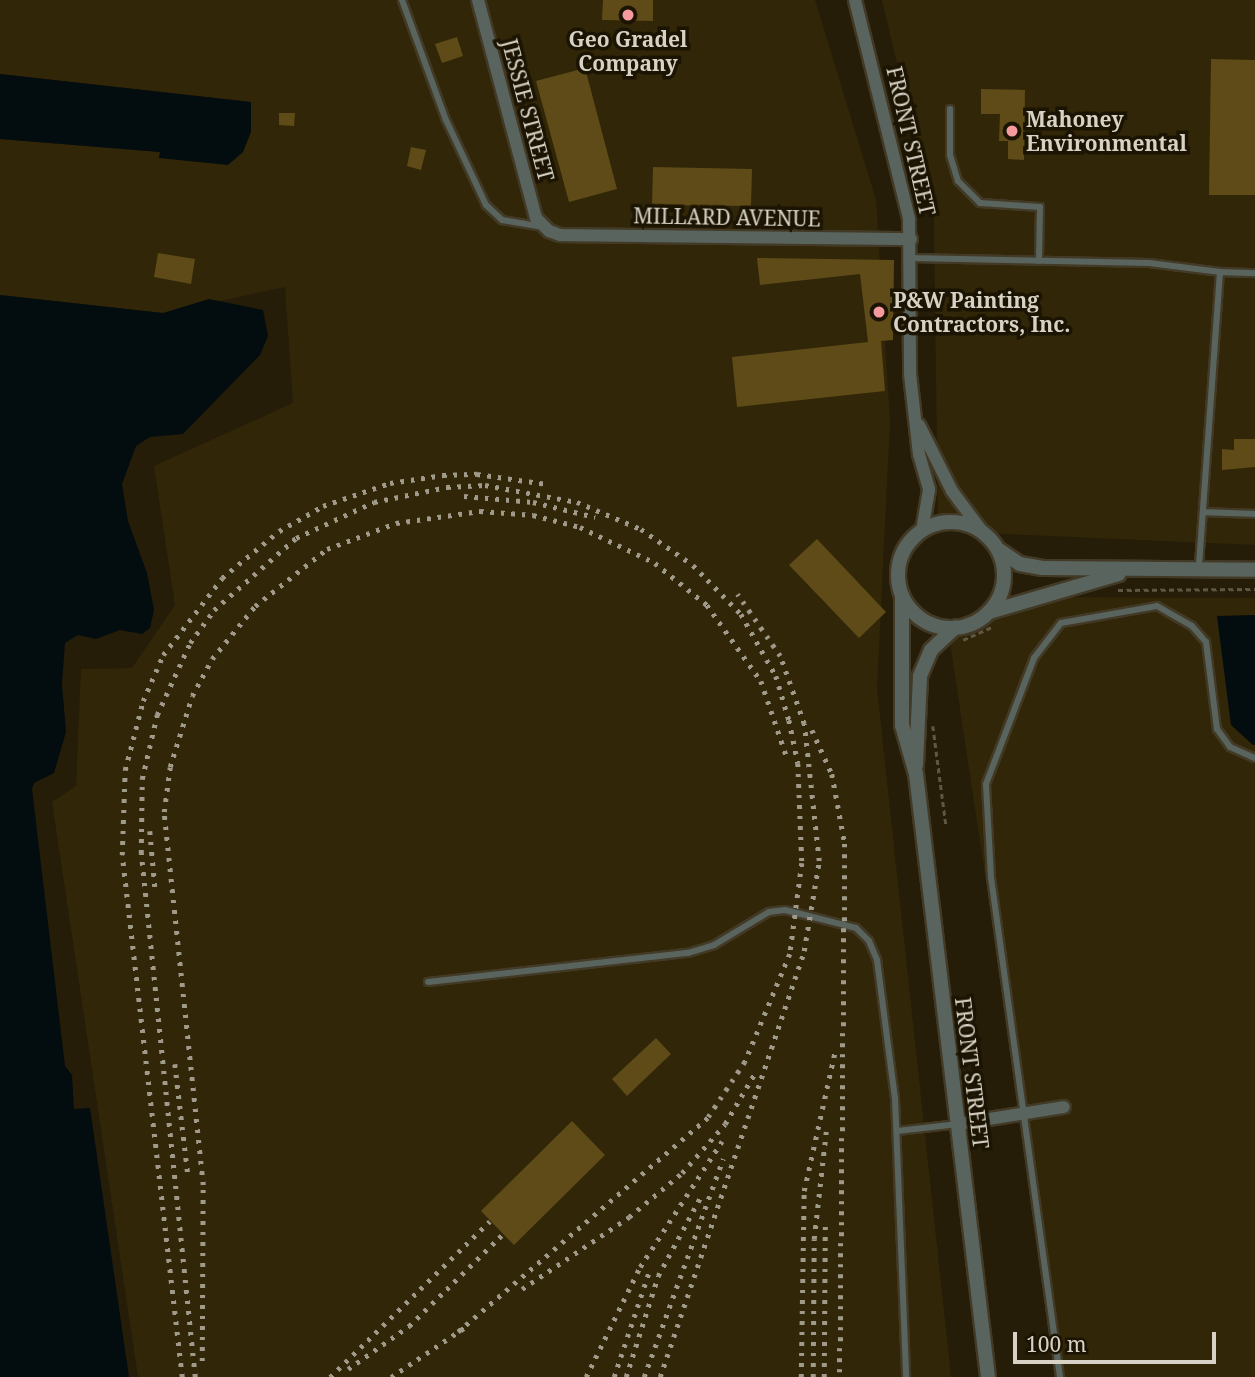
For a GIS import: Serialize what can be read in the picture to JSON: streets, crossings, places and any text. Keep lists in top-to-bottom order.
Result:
{
  "streets": {
    "street": ["JESSIE STREET", "FRONT STREET", "MILLARD AVENUE"]
  },
  "crossings": [
    ["JESSIE STREET", "MILLARD AVENUE"],
    ["FRONT STREET", "MILLARD AVENUE"]
  ],
  "places": ["Geo Gradel Company", "Mahoney Environmental", "P&W Painting Contractors, Inc."],
  "scale_bar": "100 m"
}
